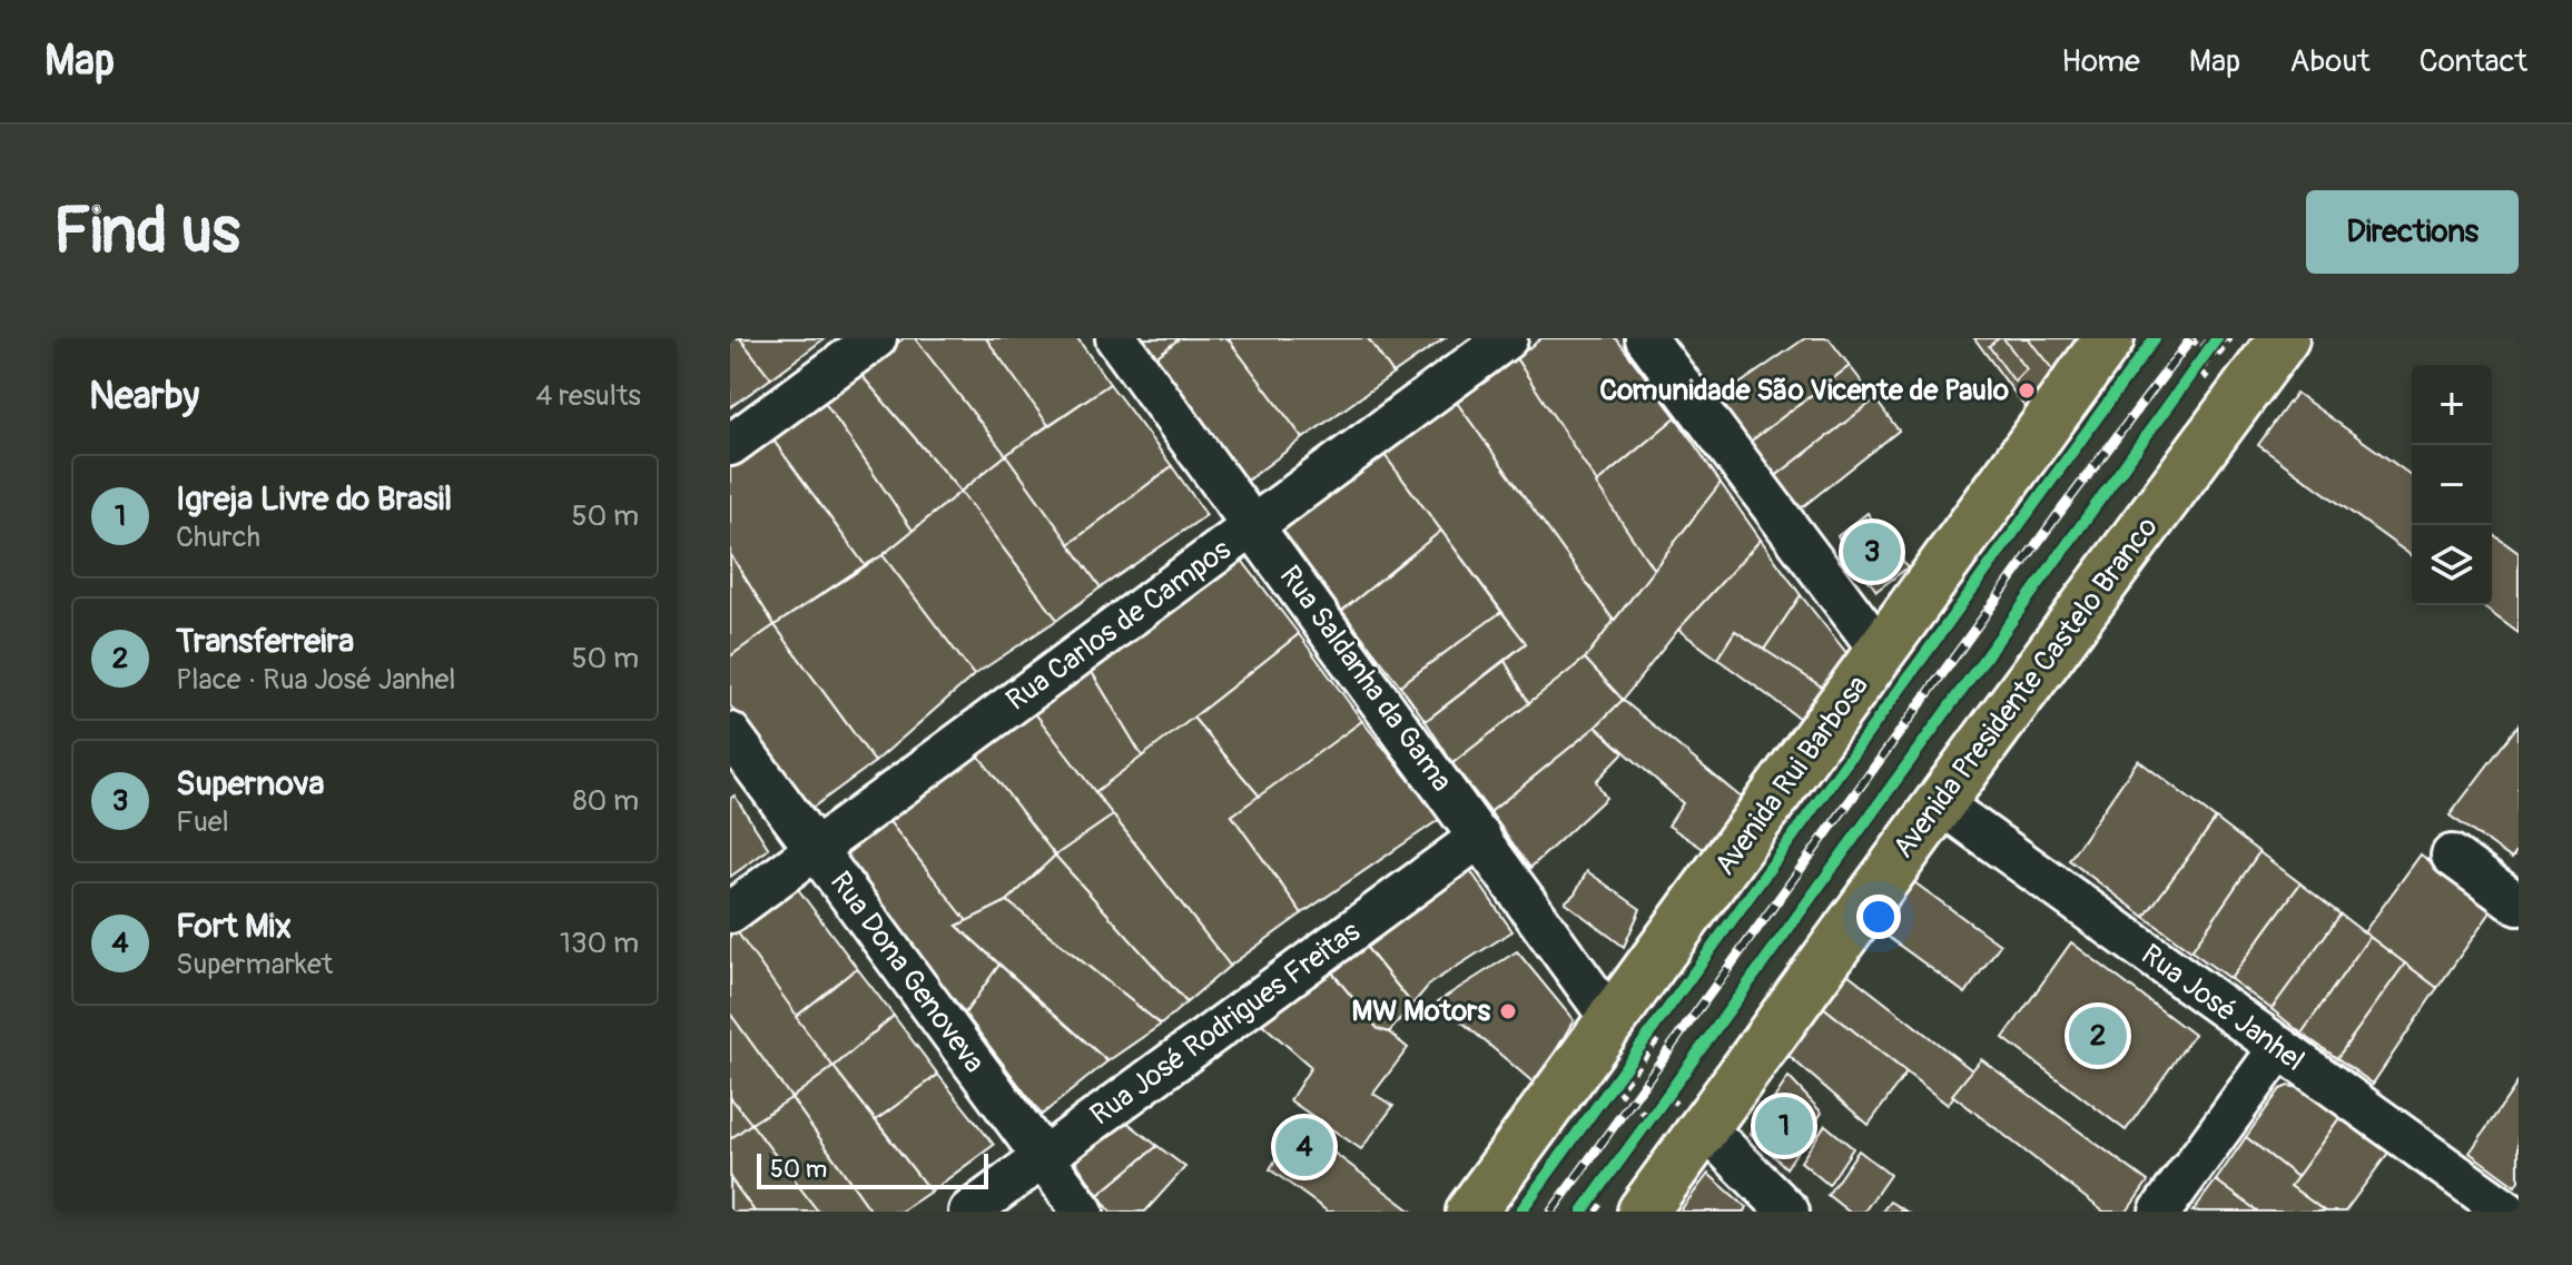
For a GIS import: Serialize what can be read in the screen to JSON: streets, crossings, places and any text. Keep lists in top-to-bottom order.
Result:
{
  "streets": {
    "main road": ["Avenida Presidente Castelo Branco", "Avenida Rui Barbosa"],
    "street": [
      "Rua Carlos de Campos",
      "Rua Saldanha da Gama",
      "Rua Dona Genoveva",
      "Rua José Janhel",
      "Rua José Rodrigues Freitas"
    ]
  },
  "crossings": [
    ["Rua Carlos de Campos", "Rua Saldanha da Gama"],
    ["Rua Carlos de Campos", "Rua Dona Genoveva"],
    ["Rua Saldanha da Gama", "Avenida Rui Barbosa"],
    ["Rua Saldanha da Gama", "Rua José Rodrigues Freitas"],
    ["Avenida Presidente Castelo Branco", "Rua José Janhel"],
    ["Rua Dona Genoveva", "Rua José Rodrigues Freitas"]
  ],
  "places": ["Comunidade São Vicente de Paulo", "MW Motors"],
  "scale_bar": "50 m",
  "page": {
    "header": "Map",
    "nav": [
      "Home",
      "Map",
      "About",
      "Contact"
    ],
    "buttons": "Directions",
    "title": "Find us",
    "heading": ["Nearby", "4 results"],
    "map_buttons": ["+", "−"],
    "list": [
      {
        "mark": "1",
        "name": "Igreja Livre do Brasil",
        "note": "Church",
        "value": "50 m"
      },
      {
        "mark": "2",
        "name": "Transferreira",
        "note": "Place · Rua José Janhel",
        "value": "50 m"
      },
      {
        "mark": "3",
        "name": "Supernova",
        "note": "Fuel",
        "value": "80 m"
      },
      {
        "mark": "4",
        "name": "Fort Mix",
        "note": "Supermarket",
        "value": "130 m"
      }
    ],
    "pins": [
      "3",
      "2",
      "1",
      "4"
    ],
    "scale": "50 m"
  }
}
